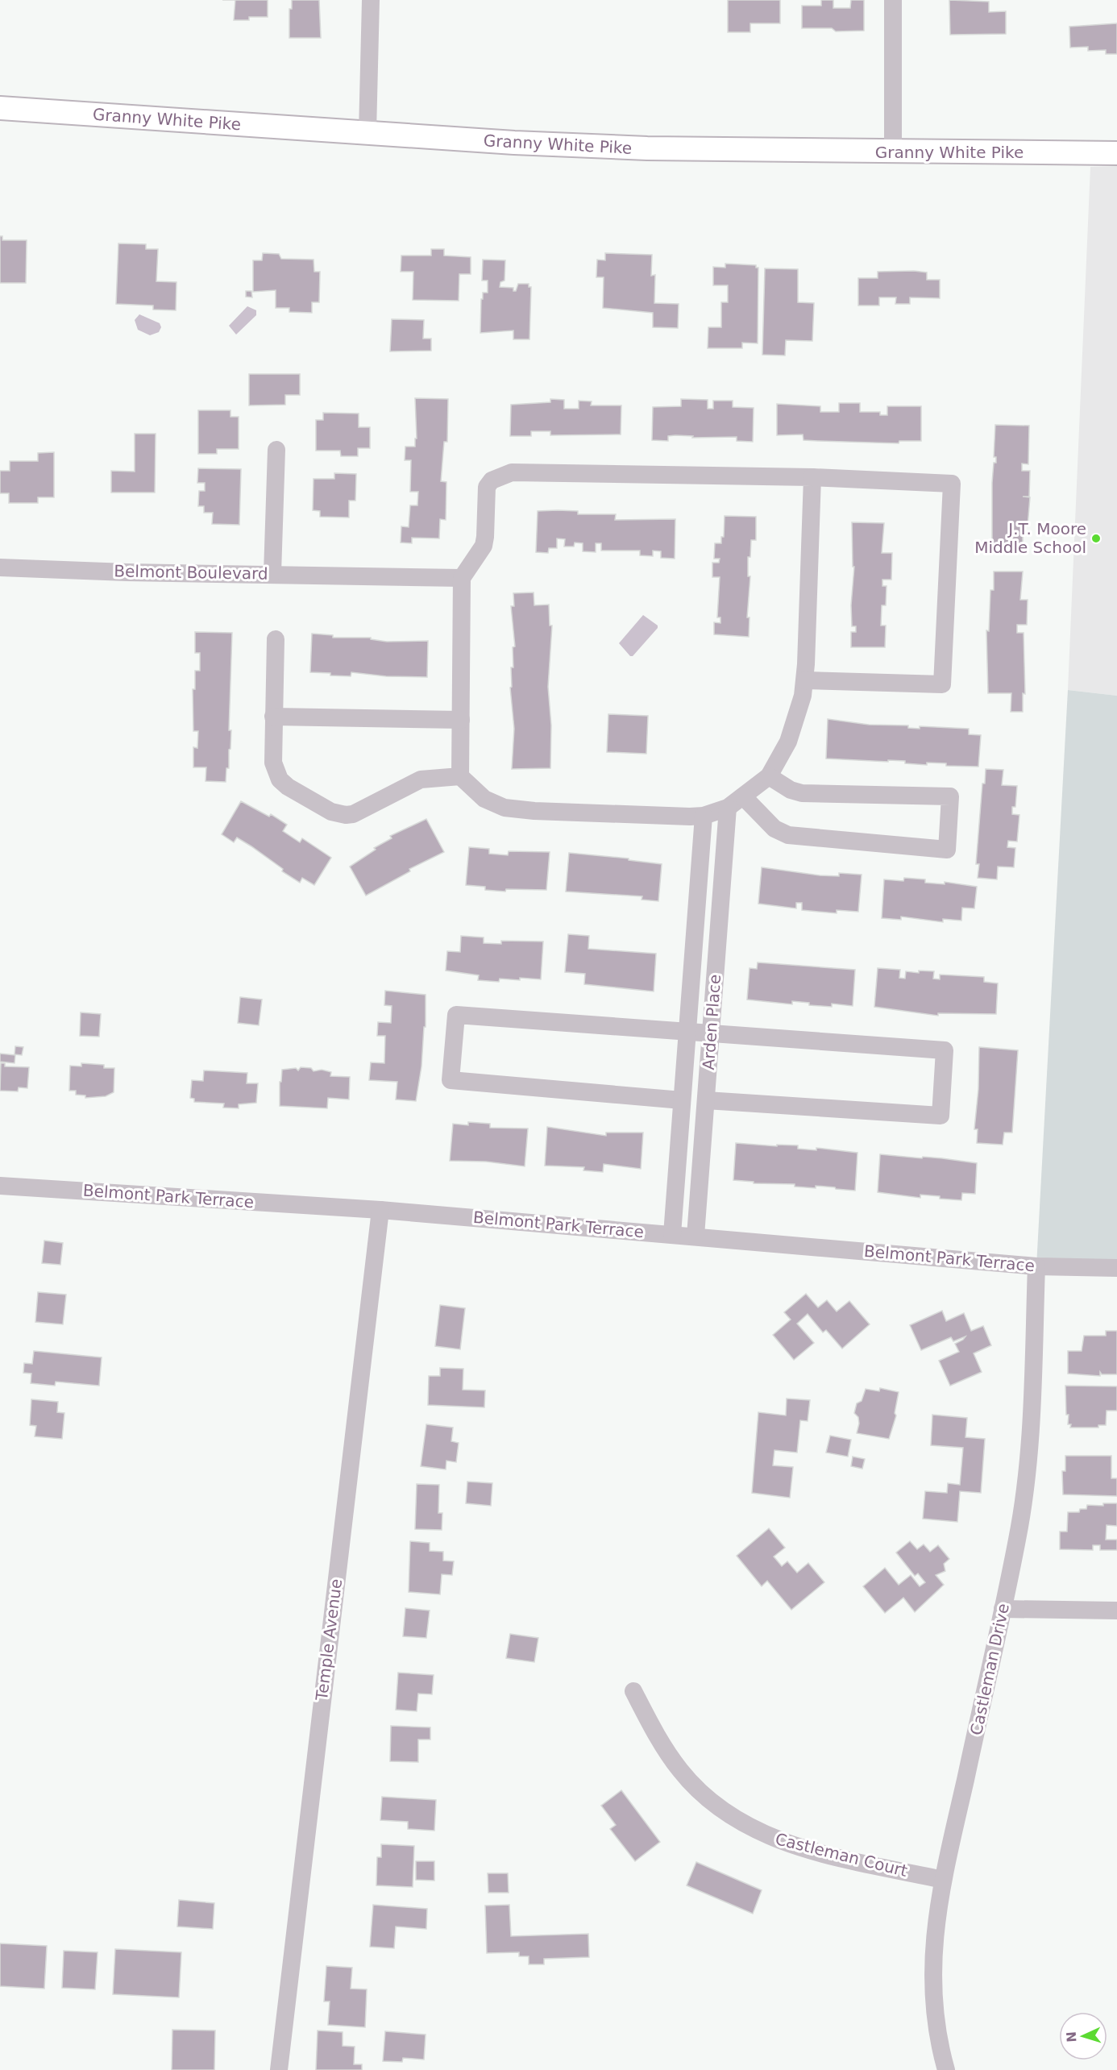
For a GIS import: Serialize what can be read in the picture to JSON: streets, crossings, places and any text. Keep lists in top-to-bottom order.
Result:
{
  "streets": {
    "main road": ["Granny White Pike"],
    "street": [
      "Belmont Boulevard",
      "Arden Place",
      "Belmont Park Terrace",
      "Temple Avenue",
      "Castleman Drive",
      "Castleman Court"
    ]
  },
  "crossings": [
    ["Arden Place", "Belmont Park Terrace"],
    ["Belmont Park Terrace", "Temple Avenue"],
    ["Belmont Park Terrace", "Castleman Drive"],
    ["Castleman Drive", "Castleman Court"]
  ],
  "places": ["J.T. Moore Middle School"],
  "north": "left"
}
